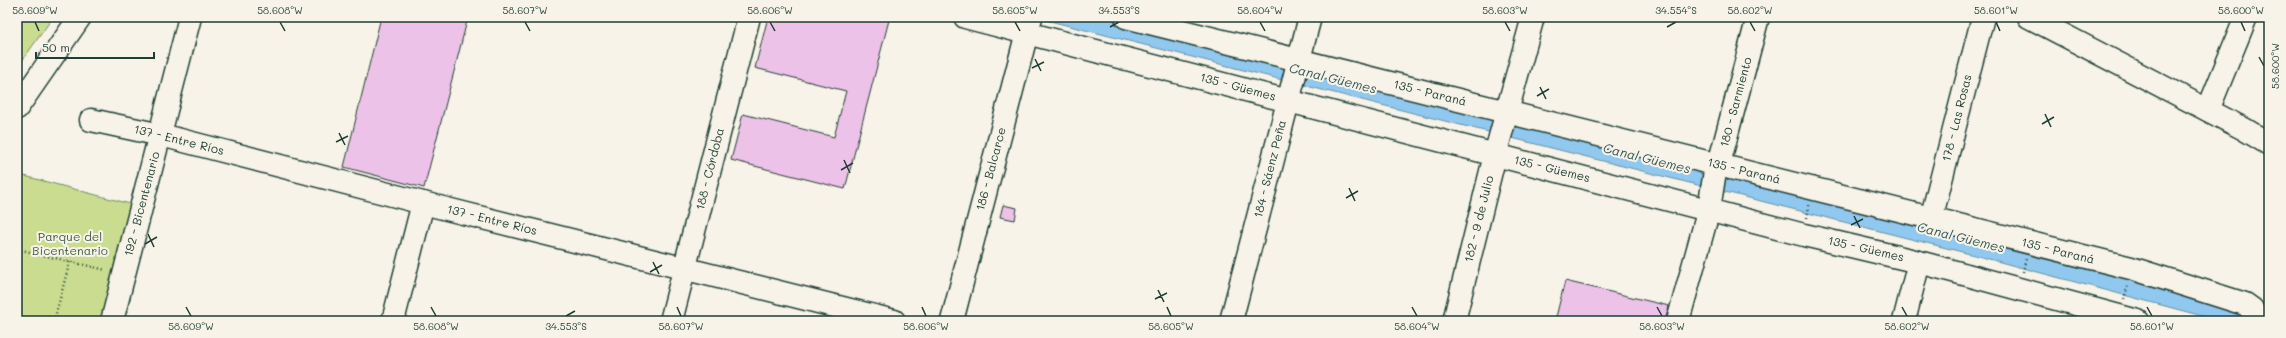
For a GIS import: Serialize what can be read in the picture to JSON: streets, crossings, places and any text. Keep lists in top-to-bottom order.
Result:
{
  "streets": {
    "street": [
      "135 - Güemes",
      "135 - Paraná",
      "180 - Sarmiento",
      "178 - Las Rosas",
      "137 - Entre Ríos",
      "188 - Córdoba",
      "186 - Balcarce",
      "184 - Sáenz Peña",
      "192 - Bicentenario",
      "182 - 9 de Julio"
    ]
  },
  "crossings": [
    ["135 - Güemes", "135 - Paraná"],
    ["135 - Güemes", "180 - Sarmiento"],
    ["135 - Güemes", "186 - Balcarce"],
    ["135 - Güemes", "184 - Sáenz Peña"],
    ["135 - Güemes", "182 - 9 de Julio"],
    ["135 - Paraná", "180 - Sarmiento"],
    ["135 - Paraná", "178 - Las Rosas"],
    ["135 - Paraná", "184 - Sáenz Peña"],
    ["135 - Paraná", "182 - 9 de Julio"],
    ["137 - Entre Ríos", "188 - Córdoba"],
    ["137 - Entre Ríos", "192 - Bicentenario"]
  ],
  "water": ["Canal Güemes"],
  "parks": ["Parque del Bicentenario"],
  "scale_bar": "50 m",
  "coordinates": [
    "58.609°W",
    "58.608°W",
    "58.607°W",
    "58.606°W",
    "58.605°W",
    "34.553°S",
    "58.604°W",
    "58.603°W",
    "34.554°S",
    "58.602°W",
    "58.601°W",
    "58.600°W"
  ]
}
